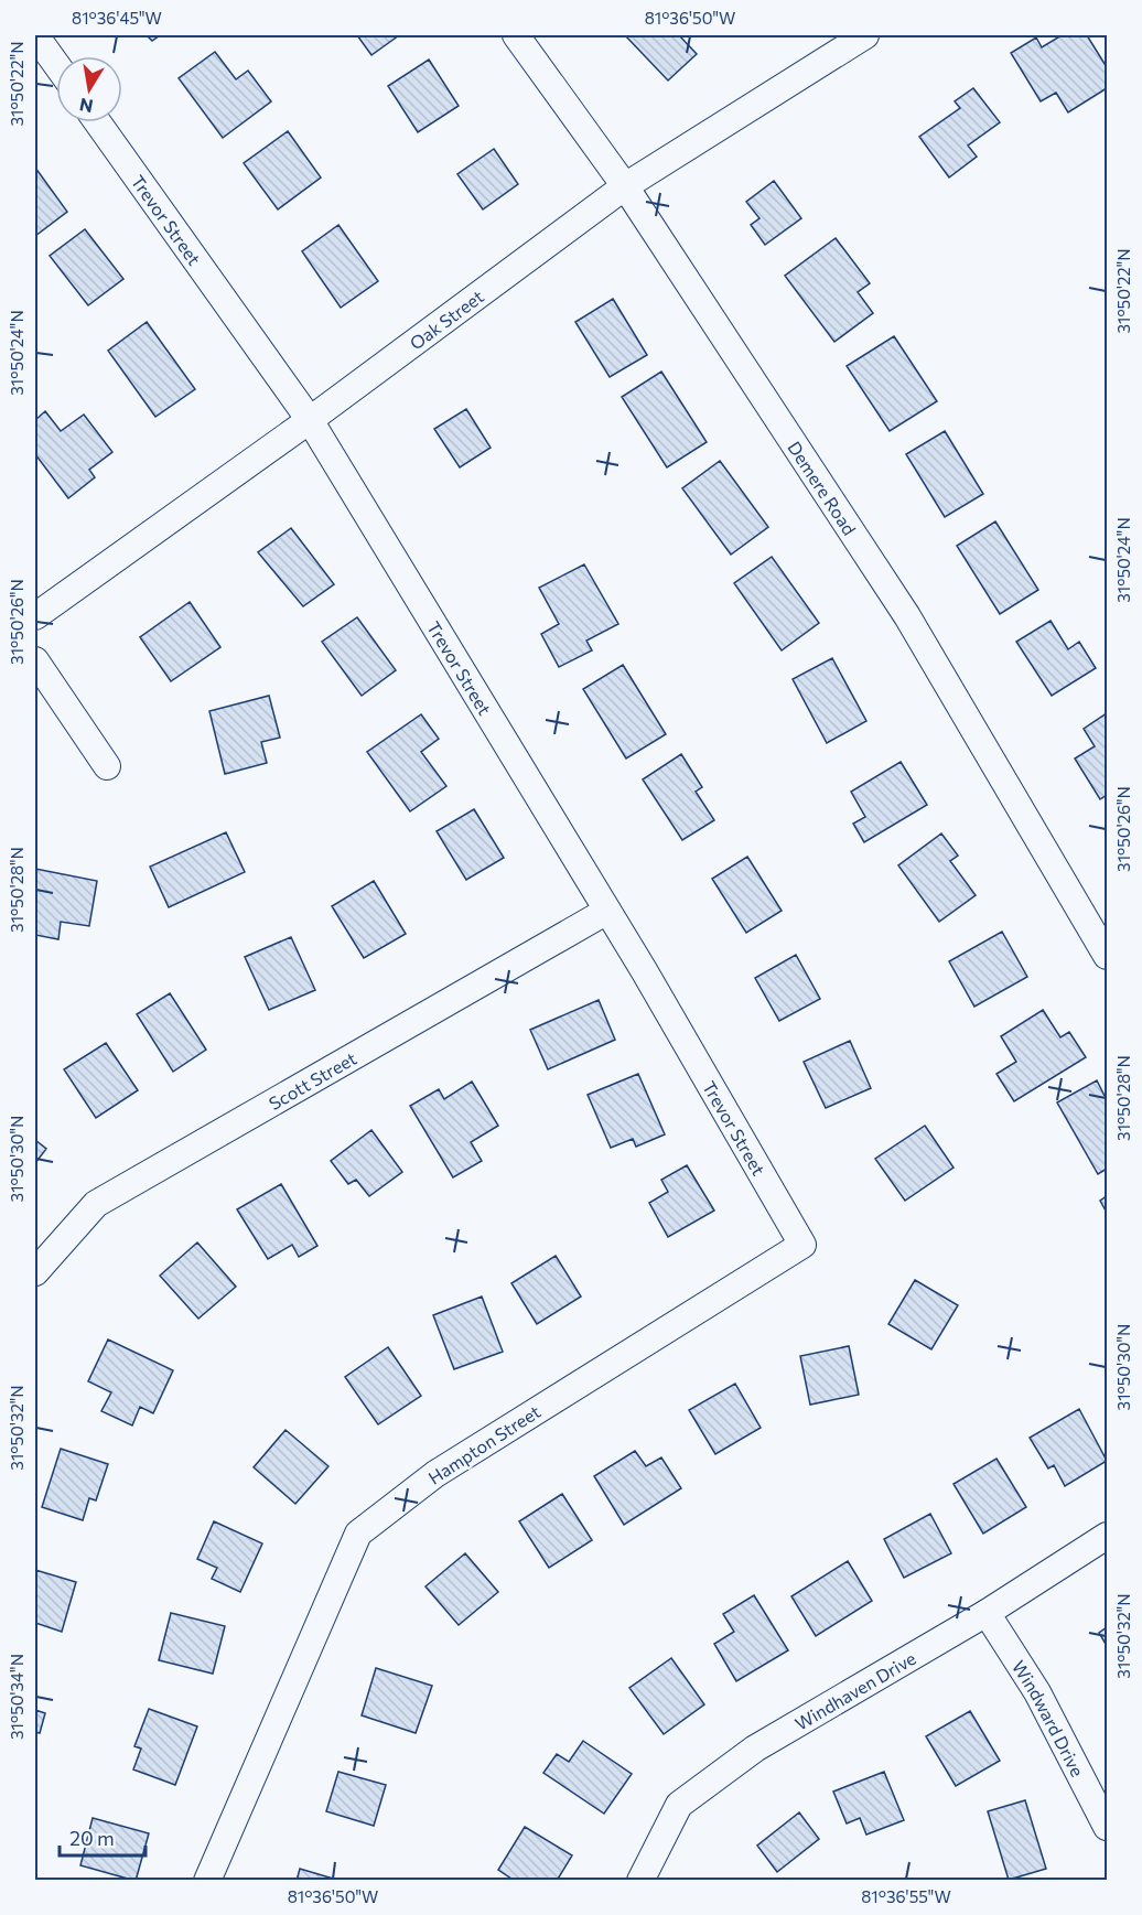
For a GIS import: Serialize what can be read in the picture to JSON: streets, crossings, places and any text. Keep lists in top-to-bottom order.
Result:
{
  "streets": {
    "street": [
      "Trevor Street",
      "Oak Street",
      "Demere Road",
      "Scott Street",
      "Hampton Street",
      "Windhaven Drive",
      "Windward Drive"
    ]
  },
  "crossings": [
    ["Trevor Street", "Oak Street"],
    ["Trevor Street", "Scott Street"],
    ["Trevor Street", "Hampton Street"],
    ["Oak Street", "Demere Road"],
    ["Windhaven Drive", "Windward Drive"]
  ],
  "scale_bar": "20 m",
  "north": "bottom",
  "coordinates": [
    "81°36'45\"W",
    "81°36'50\"W",
    "31°50'22\"N",
    "31°50'24\"N",
    "31°50'26\"N",
    "31°50'28\"N",
    "31°50'30\"N",
    "31°50'32\"N",
    "31°50'34\"N",
    "81°36'55\"W"
  ]
}
